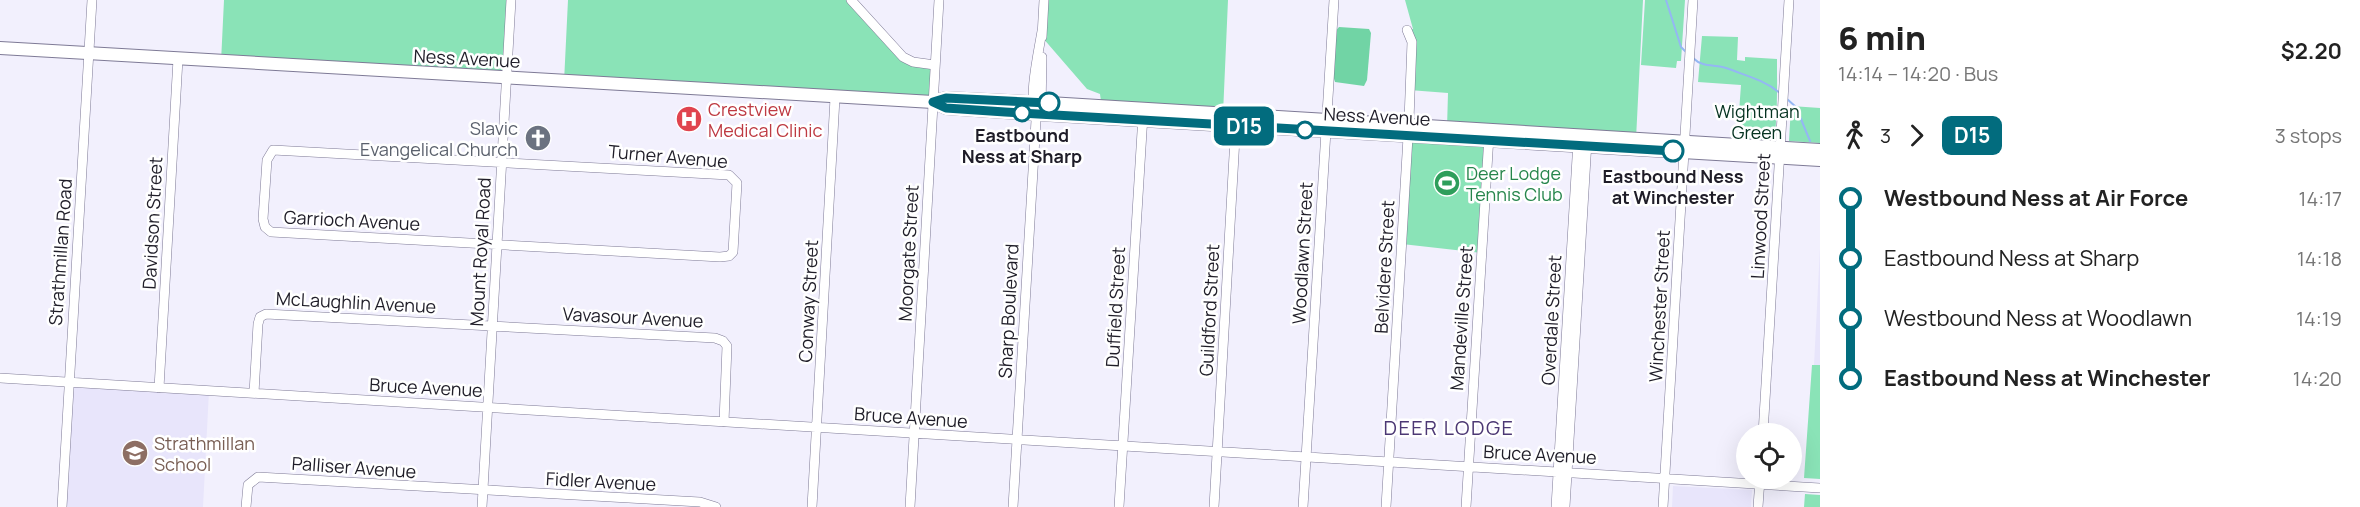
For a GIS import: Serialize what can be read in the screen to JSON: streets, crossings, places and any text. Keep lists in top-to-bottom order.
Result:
{
  "streets": {
    "main road": ["Ness Avenue"],
    "street": [
      "Turner Avenue",
      "Linwood Street",
      "Garrioch Avenue",
      "Davidson Street",
      "Strathmillan Road",
      "Mount Royal Road",
      "Moorgate Street",
      "Woodlawn Street",
      "Belvidere Street",
      "Conway Street",
      "McLaughlin Avenue",
      "Winchester Street",
      "Duffield Street",
      "Guildford Street",
      "Sharp Boulevard",
      "Vavasour Avenue",
      "Mandeville Street",
      "Overdale Street",
      "Bruce Avenue",
      "Palliser Avenue",
      "Fidler Avenue"
    ]
  },
  "crossings": [
    ["Ness Avenue", "Linwood Street"],
    ["Ness Avenue", "Davidson Street"],
    ["Ness Avenue", "Strathmillan Road"],
    ["Ness Avenue", "Mount Royal Road"],
    ["Ness Avenue", "Moorgate Street"],
    ["Ness Avenue", "Woodlawn Street"],
    ["Ness Avenue", "Belvidere Street"],
    ["Ness Avenue", "Conway Street"],
    ["Ness Avenue", "Winchester Street"],
    ["Ness Avenue", "Duffield Street"],
    ["Ness Avenue", "Guildford Street"],
    ["Ness Avenue", "Sharp Boulevard"],
    ["Ness Avenue", "Mandeville Street"],
    ["Ness Avenue", "Overdale Street"],
    ["Turner Avenue", "Garrioch Avenue"],
    ["Turner Avenue", "Mount Royal Road"],
    ["Garrioch Avenue", "Mount Royal Road"],
    ["Davidson Street", "Bruce Avenue"],
    ["Strathmillan Road", "Bruce Avenue"],
    ["Mount Royal Road", "McLaughlin Avenue"],
    ["Mount Royal Road", "Vavasour Avenue"],
    ["Mount Royal Road", "Bruce Avenue"],
    ["Mount Royal Road", "Palliser Avenue"],
    ["Mount Royal Road", "Fidler Avenue"],
    ["Moorgate Street", "Bruce Avenue"],
    ["Woodlawn Street", "Bruce Avenue"],
    ["Belvidere Street", "Bruce Avenue"],
    ["Conway Street", "Bruce Avenue"],
    ["McLaughlin Avenue", "Vavasour Avenue"],
    ["McLaughlin Avenue", "Bruce Avenue"],
    ["Winchester Street", "Bruce Avenue"],
    ["Duffield Street", "Bruce Avenue"],
    ["Guildford Street", "Bruce Avenue"],
    ["Sharp Boulevard", "Bruce Avenue"],
    ["Vavasour Avenue", "Bruce Avenue"],
    ["Mandeville Street", "Bruce Avenue"],
    ["Overdale Street", "Bruce Avenue"],
    ["Palliser Avenue", "Fidler Avenue"]
  ],
  "districts": ["DEER LODGE"],
  "parks": ["Wightman Green"],
  "places": {
    "other": ["Eastbound Ness at Sharp", "Eastbound Ness at Winchester"],
    "hospital": ["Crestview Medical Clinic"],
    "church": ["Slavic Evangelical Church"],
    "sports": ["Deer Lodge Tennis Club"],
    "school or university": ["Strathmillan School"]
  },
  "lines": ["bus line D15"],
  "page": {
    "on_map": "D15",
    "heading": ["6 min", "14:14 – 14:20 · Bus", "$2.20"],
    "legs": ["3", "D15", "3 stops"],
    "list": [
      {
        "name": "Westbound Ness at Air Force",
        "value": "14:17"
      },
      {
        "name": "Eastbound Ness at Sharp",
        "value": "14:18"
      },
      {
        "name": "Westbound Ness at Woodlawn",
        "value": "14:19"
      },
      {
        "name": "Eastbound Ness at Winchester",
        "value": "14:20"
      }
    ]
  }
}
